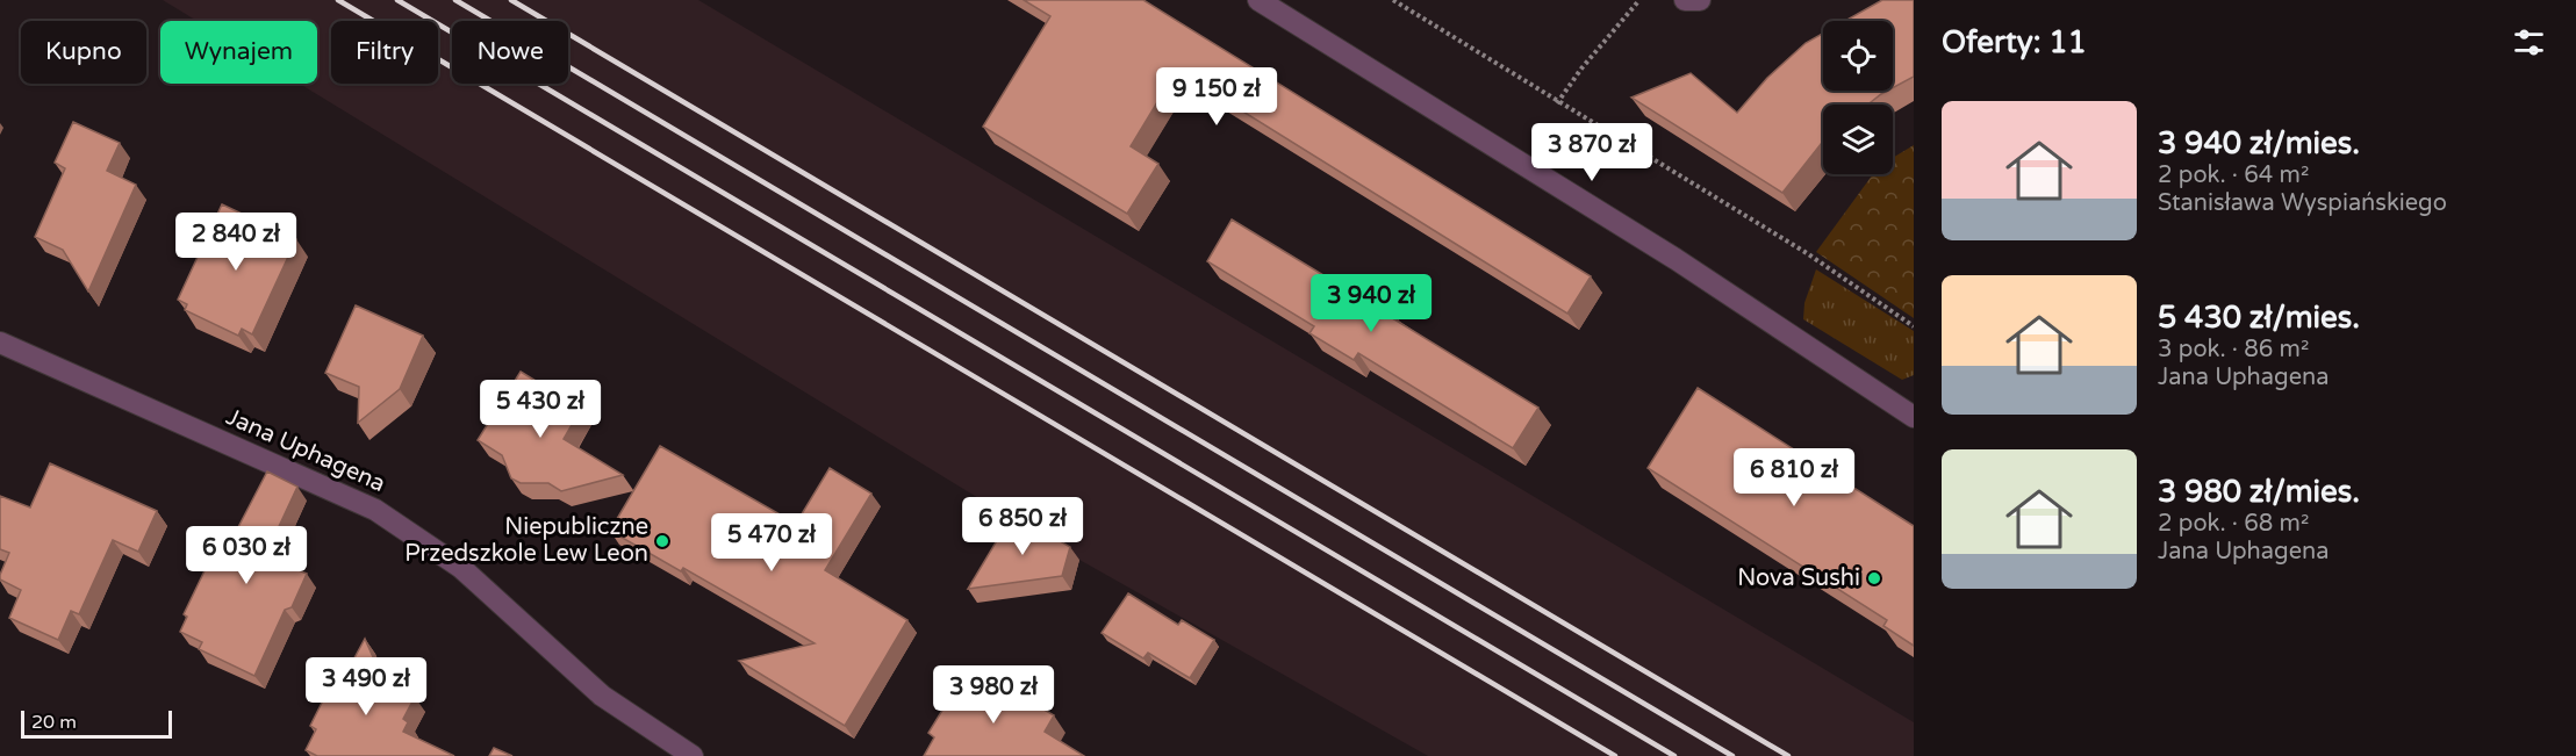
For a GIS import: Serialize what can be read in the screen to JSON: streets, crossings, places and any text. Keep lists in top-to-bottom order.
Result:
{
  "streets": {
    "street": ["Jana Uphagena"]
  },
  "places": ["Niepubliczne Przedszkole Lew Leon", "Nova Sushi"],
  "scale_bar": "20 m",
  "page": {
    "heading": "Oferty: 11",
    "chip": [
      "Kupno",
      "Wynajem",
      "Filtry",
      "Nowe"
    ],
    "price": [
      "9 150 zł",
      "3 870 zł",
      "2 840 zł",
      "3 940 zł",
      "5 430 zł",
      "6 810 zł",
      "6 850 zł",
      "5 470 zł",
      "6 030 zł",
      "3 490 zł",
      "3 980 zł"
    ],
    "list": [
      {
        "name": "3 940 zł/mies.",
        "note": "2 pok. · 64 m² · Stanisława Wyspiańskiego"
      },
      {
        "name": "5 430 zł/mies.",
        "note": "3 pok. · 86 m² · Jana Uphagena"
      },
      {
        "name": "3 980 zł/mies.",
        "note": "2 pok. · 68 m² · Jana Uphagena"
      }
    ],
    "scale": "20 m"
  }
}
